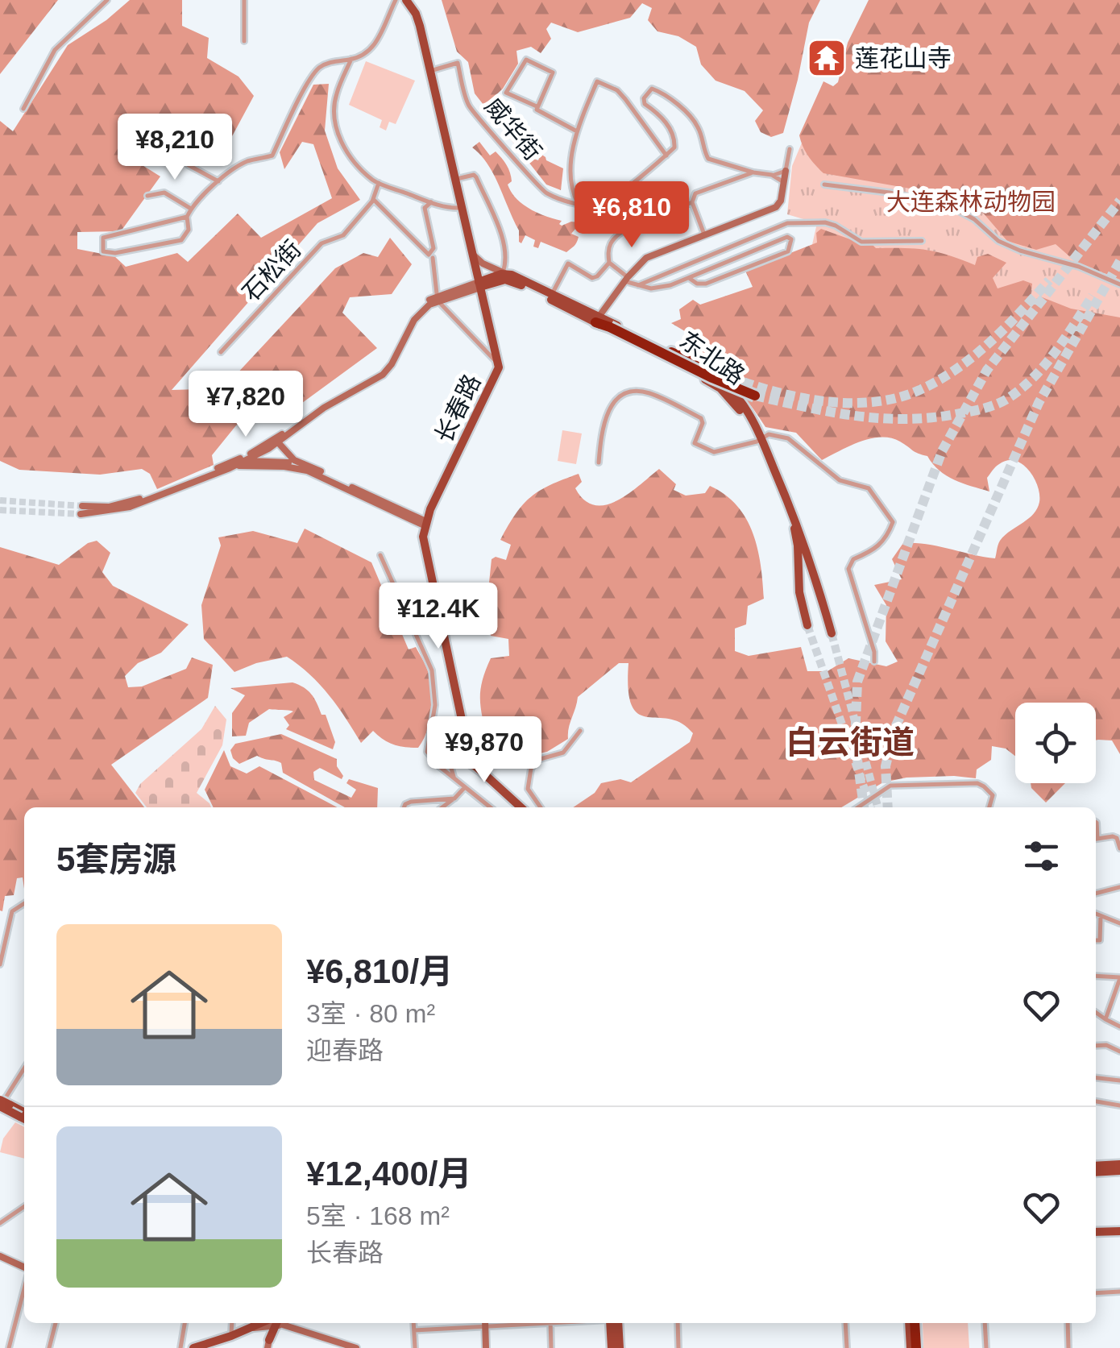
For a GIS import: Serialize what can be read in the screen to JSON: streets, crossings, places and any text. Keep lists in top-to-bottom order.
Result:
{
  "streets": {
    "main road": ["东北路", "长春路"],
    "street": ["威华街", "石松街"]
  },
  "crossings": [
    ["威华街", "长春路"],
    ["东北路", "长春路"]
  ],
  "districts": ["白云街道"],
  "parks": ["大连森林动物园"],
  "places": {
    "temple": ["莲花山寺"]
  },
  "page": {
    "price": [
      "¥8,210",
      "¥6,810",
      "¥7,820",
      "¥12.4K",
      "¥9,870"
    ],
    "heading": "5套房源",
    "list": [
      {
        "name": "¥6,810/月",
        "note": "3室 · 80 m² · 迎春路"
      },
      {
        "name": "¥12,400/月",
        "note": "5室 · 168 m² · 长春路"
      }
    ]
  }
}
